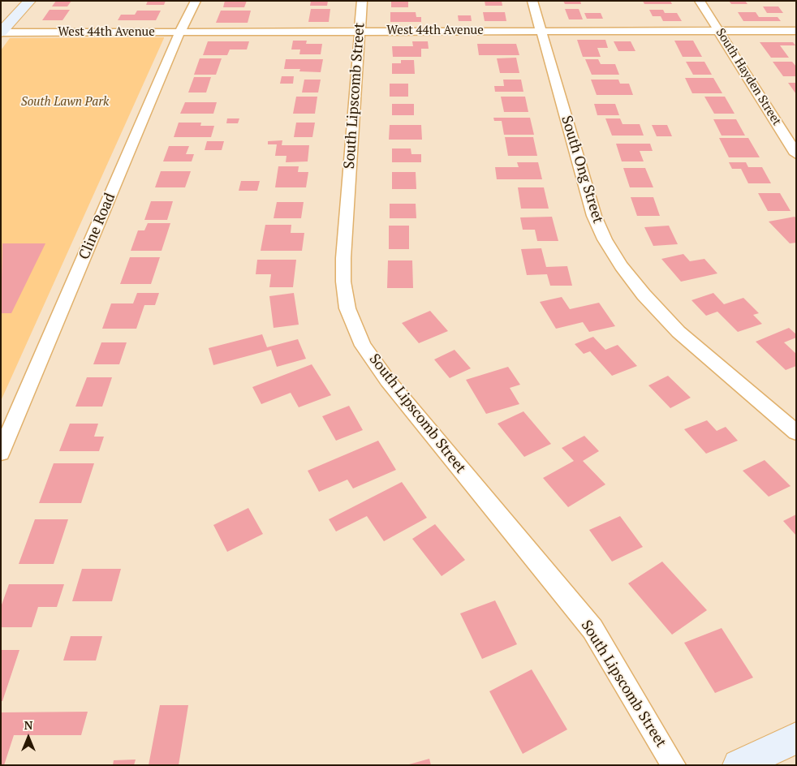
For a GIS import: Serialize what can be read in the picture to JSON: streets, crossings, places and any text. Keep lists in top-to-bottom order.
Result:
{
  "streets": {
    "street": [
      "West 44th Avenue",
      "South Hayden Street",
      "South Lipscomb Street",
      "South Ong Street",
      "Cline Road"
    ]
  },
  "crossings": [
    ["West 44th Avenue", "South Hayden Street"],
    ["West 44th Avenue", "South Lipscomb Street"],
    ["West 44th Avenue", "South Ong Street"],
    ["West 44th Avenue", "Cline Road"]
  ],
  "parks": ["South Lawn Park"],
  "north": "top"
}
